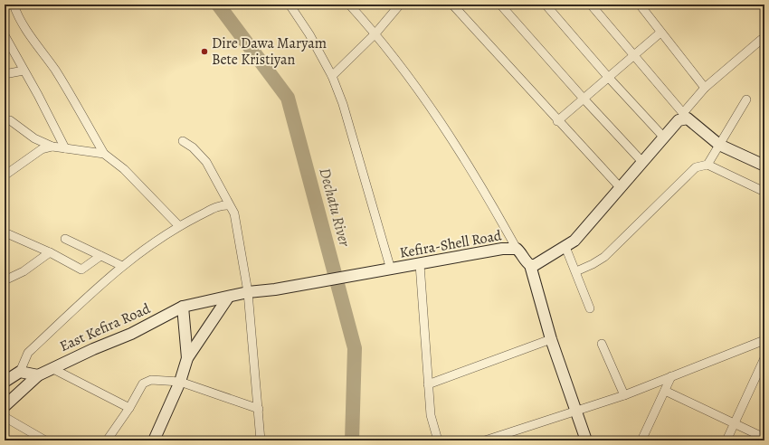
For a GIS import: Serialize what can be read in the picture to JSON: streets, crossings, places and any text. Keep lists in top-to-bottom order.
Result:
{
  "streets": {
    "main road": ["Kefira-Shell Road", "East Kefira Road"]
  },
  "crossings": [
    ["Kefira-Shell Road", "East Kefira Road"]
  ],
  "water": ["Dechatu River"],
  "places": ["Dire Dawa Maryam Bete Kristiyan"]
}
